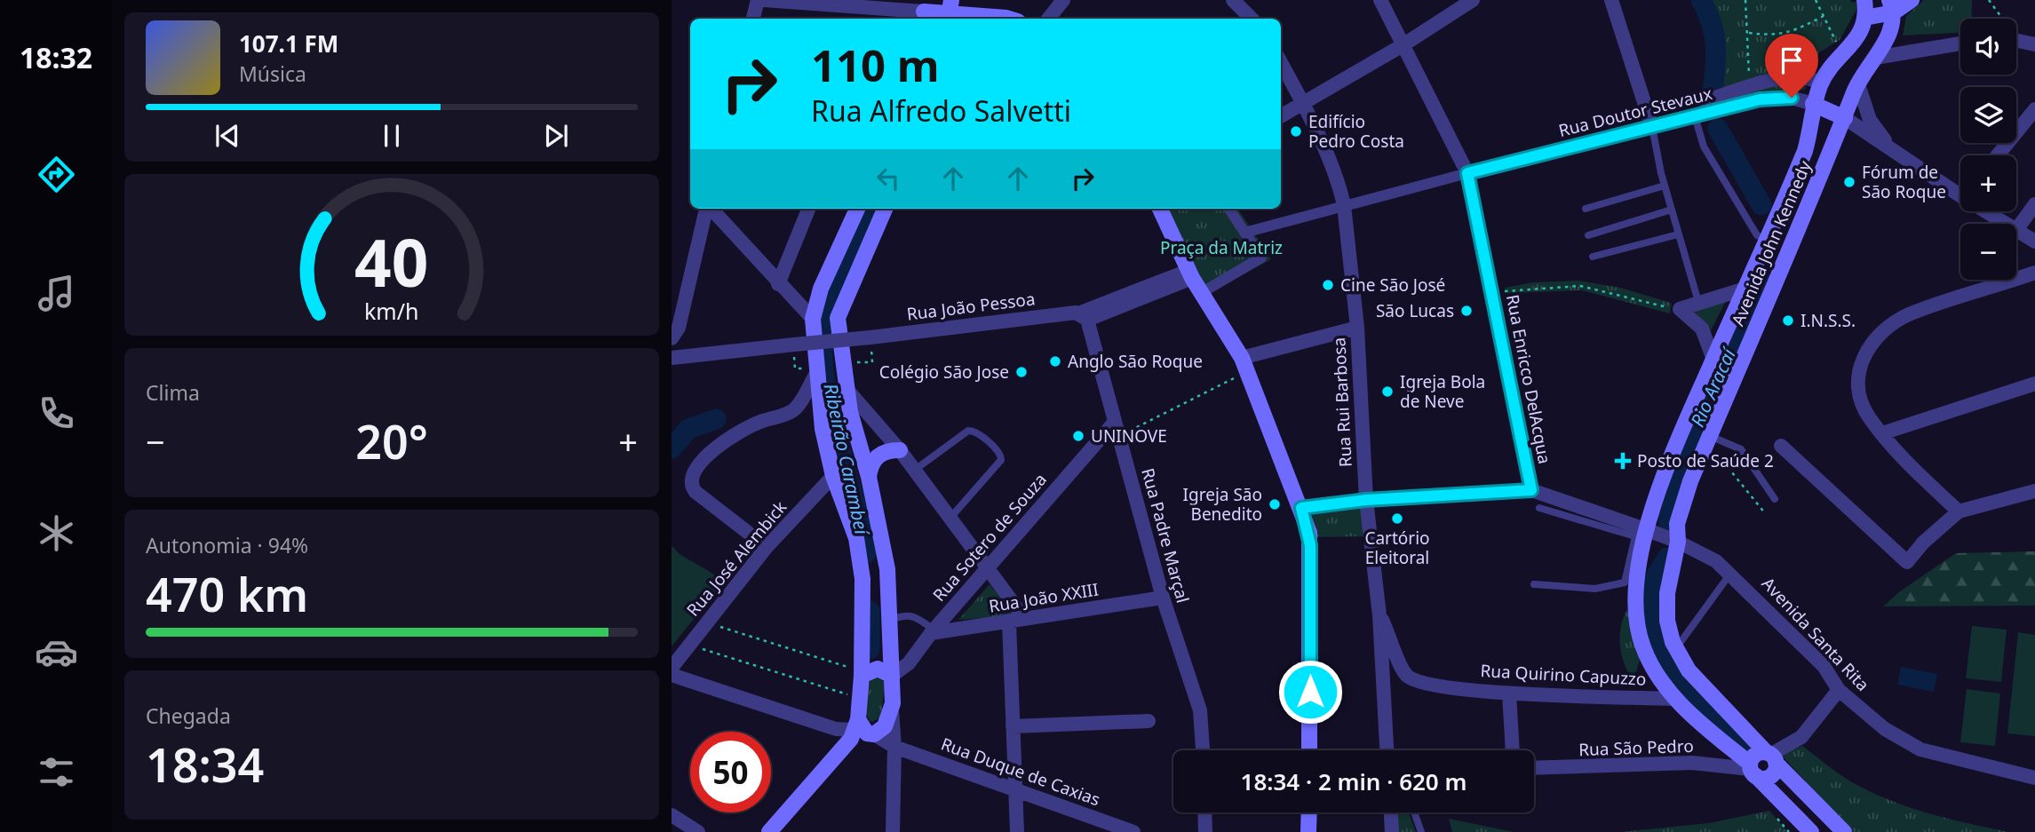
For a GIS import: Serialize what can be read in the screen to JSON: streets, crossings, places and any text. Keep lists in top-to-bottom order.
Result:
{
  "streets": {
    "main road": ["Avenida John Kennedy"],
    "street": [
      "Rua Doutor Stevaux",
      "Rua João Pessoa",
      "Rua Enricco DelAcqua",
      "Rua Rui Barbosa",
      "Rua Padre Marçal",
      "Rua Sotero de Souza",
      "Rua José Alembick",
      "Rua João XXIII",
      "Avenida Santa Rita",
      "Rua Quirino Capuzzo",
      "Rua São Pedro",
      "Rua Duque de Caxias"
    ]
  },
  "crossings": [
    ["Rua Doutor Stevaux", "Avenida John Kennedy"],
    ["Rua Doutor Stevaux", "Rua Enricco DelAcqua"],
    ["Avenida John Kennedy", "Avenida Santa Rita"],
    ["Avenida John Kennedy", "Rua Quirino Capuzzo"],
    ["Avenida John Kennedy", "Rua São Pedro"],
    ["Rua João Pessoa", "Rua Padre Marçal"],
    ["Rua Enricco DelAcqua", "Avenida Santa Rita"],
    ["Rua Rui Barbosa", "Rua Quirino Capuzzo"],
    ["Rua Padre Marçal", "Rua Sotero de Souza"],
    ["Rua Padre Marçal", "Rua João XXIII"],
    ["Rua Sotero de Souza", "Rua João XXIII"]
  ],
  "water": ["Rio Aracaí", "Ribeirão Carambeí"],
  "parks": ["Praça da Matriz"],
  "places": {
    "other": [
      "Edifício Pedro Costa",
      "Fórum de São Roque",
      "Cine São José",
      "São Lucas",
      "I.N.S.S.",
      "Anglo São Roque",
      "Colégio São Jose",
      "Igreja Bola de Neve",
      "UNINOVE",
      "Igreja São Benedito",
      "Cartório Eleitoral"
    ],
    "health": ["Posto de Saúde 2"]
  },
  "page": {
    "tabs": "18:32",
    "map_buttons": ["+", "−"],
    "turn": ["110 m", "Rua Alfredo Salvetti"],
    "song": ["107.1 FM", "Música"],
    "tile": [
      "Clima",
      ["Autonomia · 94%", "470 km"],
      ["Chegada", "18:34"]
    ],
    "heat": ["−", "20°", "+"],
    "limit": "50",
    "trip": "18:34 · 2 min · 620 m",
    "gauge": ["40", "km/h"]
  }
}
